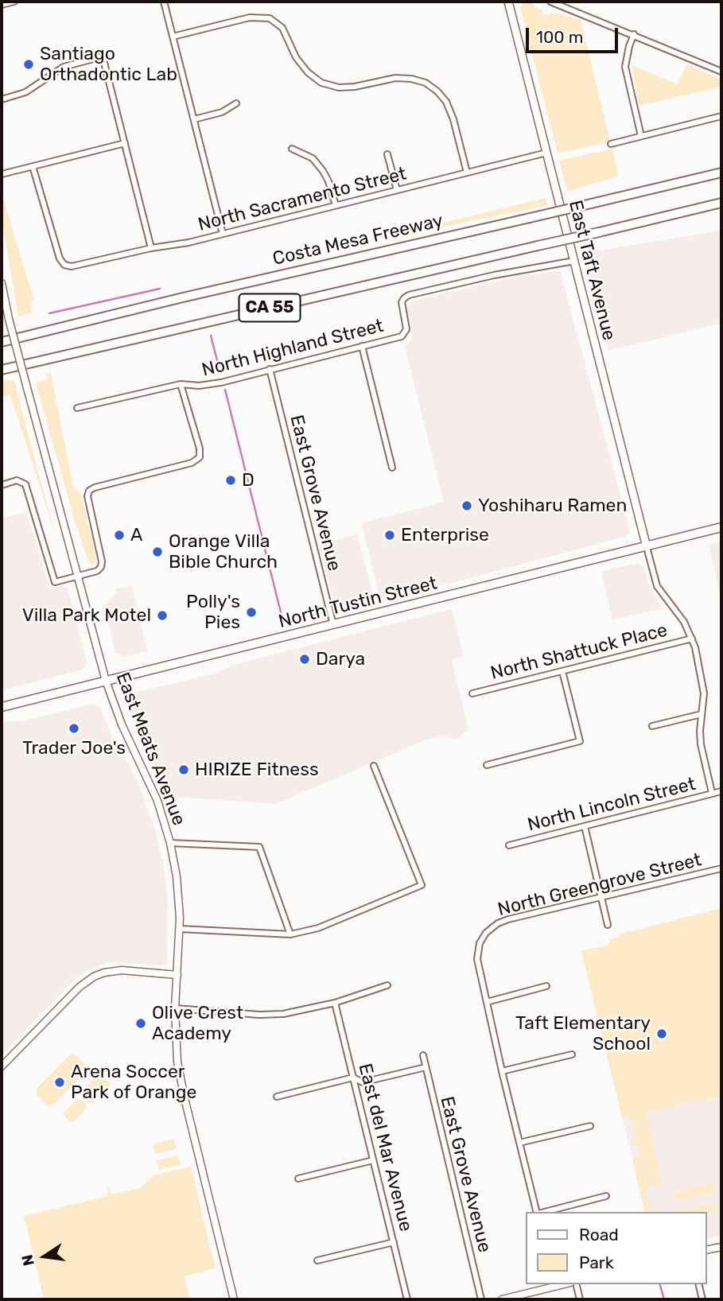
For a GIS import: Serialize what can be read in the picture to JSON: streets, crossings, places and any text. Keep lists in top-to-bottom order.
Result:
{
  "streets": {
    "highway": ["Costa Mesa Freeway", "CA 55"],
    "main road": ["East Taft Avenue", "North Tustin Street"],
    "street": [
      "North Sacramento Street",
      "North Highland Street",
      "East Grove Avenue",
      "North Shattuck Place",
      "East Meats Avenue",
      "North Lincoln Street",
      "North Greengrove Street",
      "East del Mar Avenue"
    ]
  },
  "crossings": [
    ["North Sacramento Street", "East Taft Avenue"],
    ["East Taft Avenue", "North Highland Street"],
    ["East Taft Avenue", "North Tustin Street"],
    ["North Highland Street", "East Grove Avenue"],
    ["East Grove Avenue", "North Tustin Street"],
    ["North Tustin Street", "East Meats Avenue"]
  ],
  "places": [
    "Santiago Orthadontic Lab",
    "D",
    "Yoshiharu Ramen",
    "A",
    "Enterprise",
    "Orange Villa Bible Church",
    "Polly's Pies",
    "Villa Park Motel",
    "Darya",
    "Trader Joe's",
    "HIRIZE Fitness",
    "Olive Crest Academy",
    "Taft Elementary School",
    "Arena Soccer Park of Orange"
  ],
  "legend": ["Road", "Park"],
  "scale_bar": "100 m",
  "north": "left"
}
